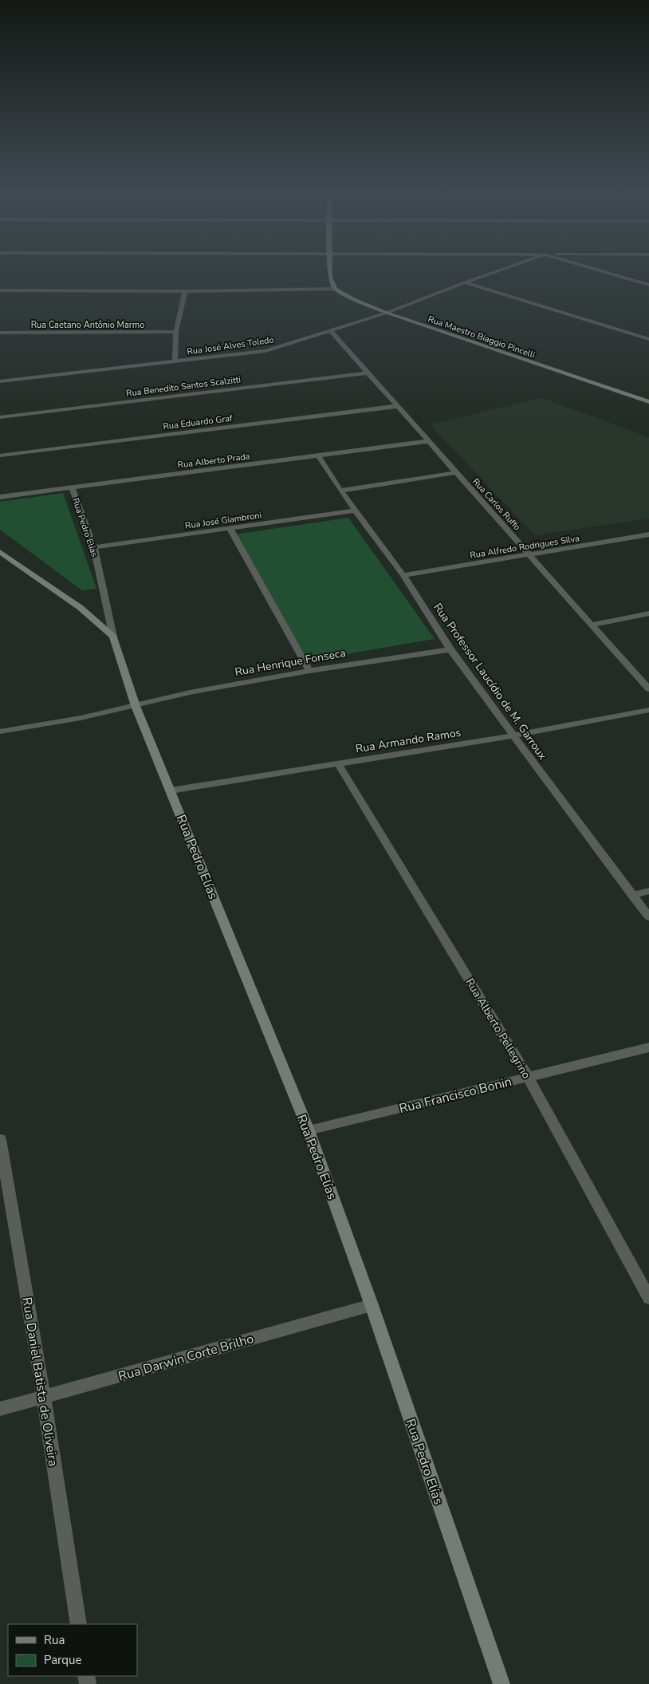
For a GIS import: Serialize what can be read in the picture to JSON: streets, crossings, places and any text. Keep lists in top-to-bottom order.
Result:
{
  "streets": {
    "street": [
      "Rua Caetano Antônio Marmo",
      "Rua Maestro Biaggio Pincelli",
      "Rua José Alves Toledo",
      "Rua Benedito Santos Scalzitti",
      "Rua Eduardo Graf",
      "Rua Alberto Prada",
      "Rua Carlos Ruffo",
      "Rua José Giambroni",
      "Rua Pedro Elías",
      "Rua Alfredo Rodrigues Silva",
      "Rua Henrique Fonseca",
      "Rua Professor Laucídio de M. Garroux",
      "Rua Armando Ramos",
      "Rua Alberto Pellegrino",
      "Rua Francisco Bonin",
      "Rua Darwin Corte Brilho",
      "Rua Daniel Batista de Oliveira"
    ]
  },
  "crossings": [
    ["Rua Maestro Biaggio Pincelli", "Rua José Alves Toledo"],
    ["Rua José Alves Toledo", "Rua Carlos Ruffo"],
    ["Rua Benedito Santos Scalzitti", "Rua Carlos Ruffo"],
    ["Rua Eduardo Graf", "Rua Carlos Ruffo"],
    ["Rua Alberto Prada", "Rua Carlos Ruffo"],
    ["Rua Alberto Prada", "Rua Pedro Elías"],
    ["Rua Alberto Prada", "Rua Professor Laucídio de M. Garroux"],
    ["Rua Carlos Ruffo", "Rua Alfredo Rodrigues Silva"],
    ["Rua José Giambroni", "Rua Pedro Elías"],
    ["Rua José Giambroni", "Rua Professor Laucídio de M. Garroux"],
    ["Rua Pedro Elías", "Rua Henrique Fonseca"],
    ["Rua Pedro Elías", "Rua Armando Ramos"],
    ["Rua Pedro Elías", "Rua Francisco Bonin"],
    ["Rua Pedro Elías", "Rua Darwin Corte Brilho"],
    ["Rua Alfredo Rodrigues Silva", "Rua Professor Laucídio de M. Garroux"],
    ["Rua Henrique Fonseca", "Rua Professor Laucídio de M. Garroux"],
    ["Rua Professor Laucídio de M. Garroux", "Rua Armando Ramos"],
    ["Rua Armando Ramos", "Rua Alberto Pellegrino"],
    ["Rua Alberto Pellegrino", "Rua Francisco Bonin"],
    ["Rua Darwin Corte Brilho", "Rua Daniel Batista de Oliveira"]
  ],
  "legend": ["Rua", "Parque"]
}
